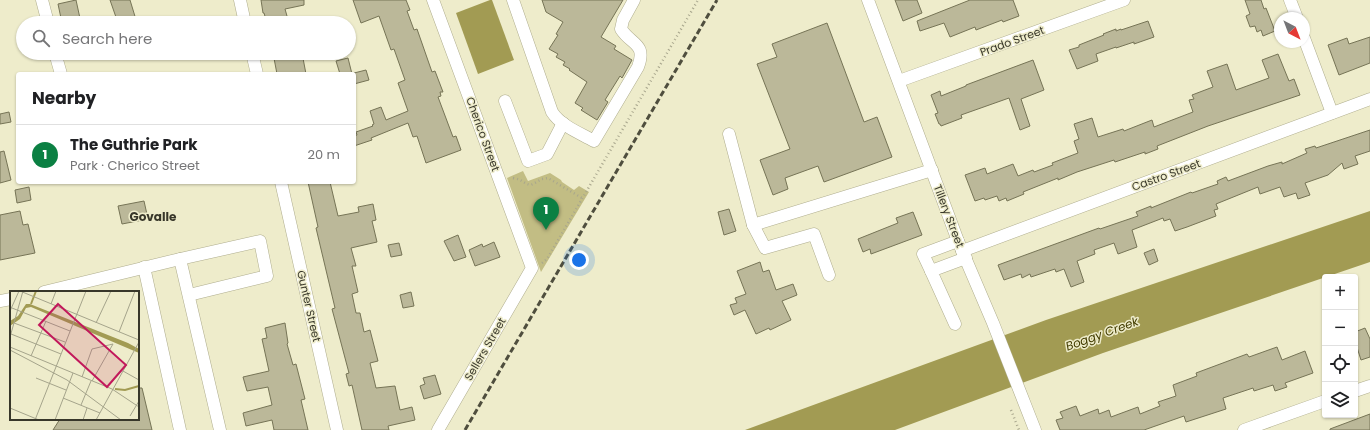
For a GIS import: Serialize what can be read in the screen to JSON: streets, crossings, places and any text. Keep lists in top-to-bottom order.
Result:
{
  "streets": {
    "street": [
      "Prado Street",
      "Cherico Street",
      "Castro Street",
      "Tillery Street",
      "Gunter Street",
      "Sellers Street"
    ]
  },
  "crossings": [
    ["Prado Street", "Tillery Street"],
    ["Cherico Street", "Sellers Street"],
    ["Castro Street", "Tillery Street"]
  ],
  "districts": ["Govalle"],
  "water": ["Boggy Creek"],
  "north": "bottom right",
  "page": {
    "search": "Search here",
    "heading": "Nearby",
    "list": [
      {
        "mark": "1",
        "name": "The Guthrie Park",
        "note": "Park · Cherico Street",
        "value": "20 m"
      }
    ],
    "pins": "1",
    "map_buttons": ["+", "−"]
  }
}
